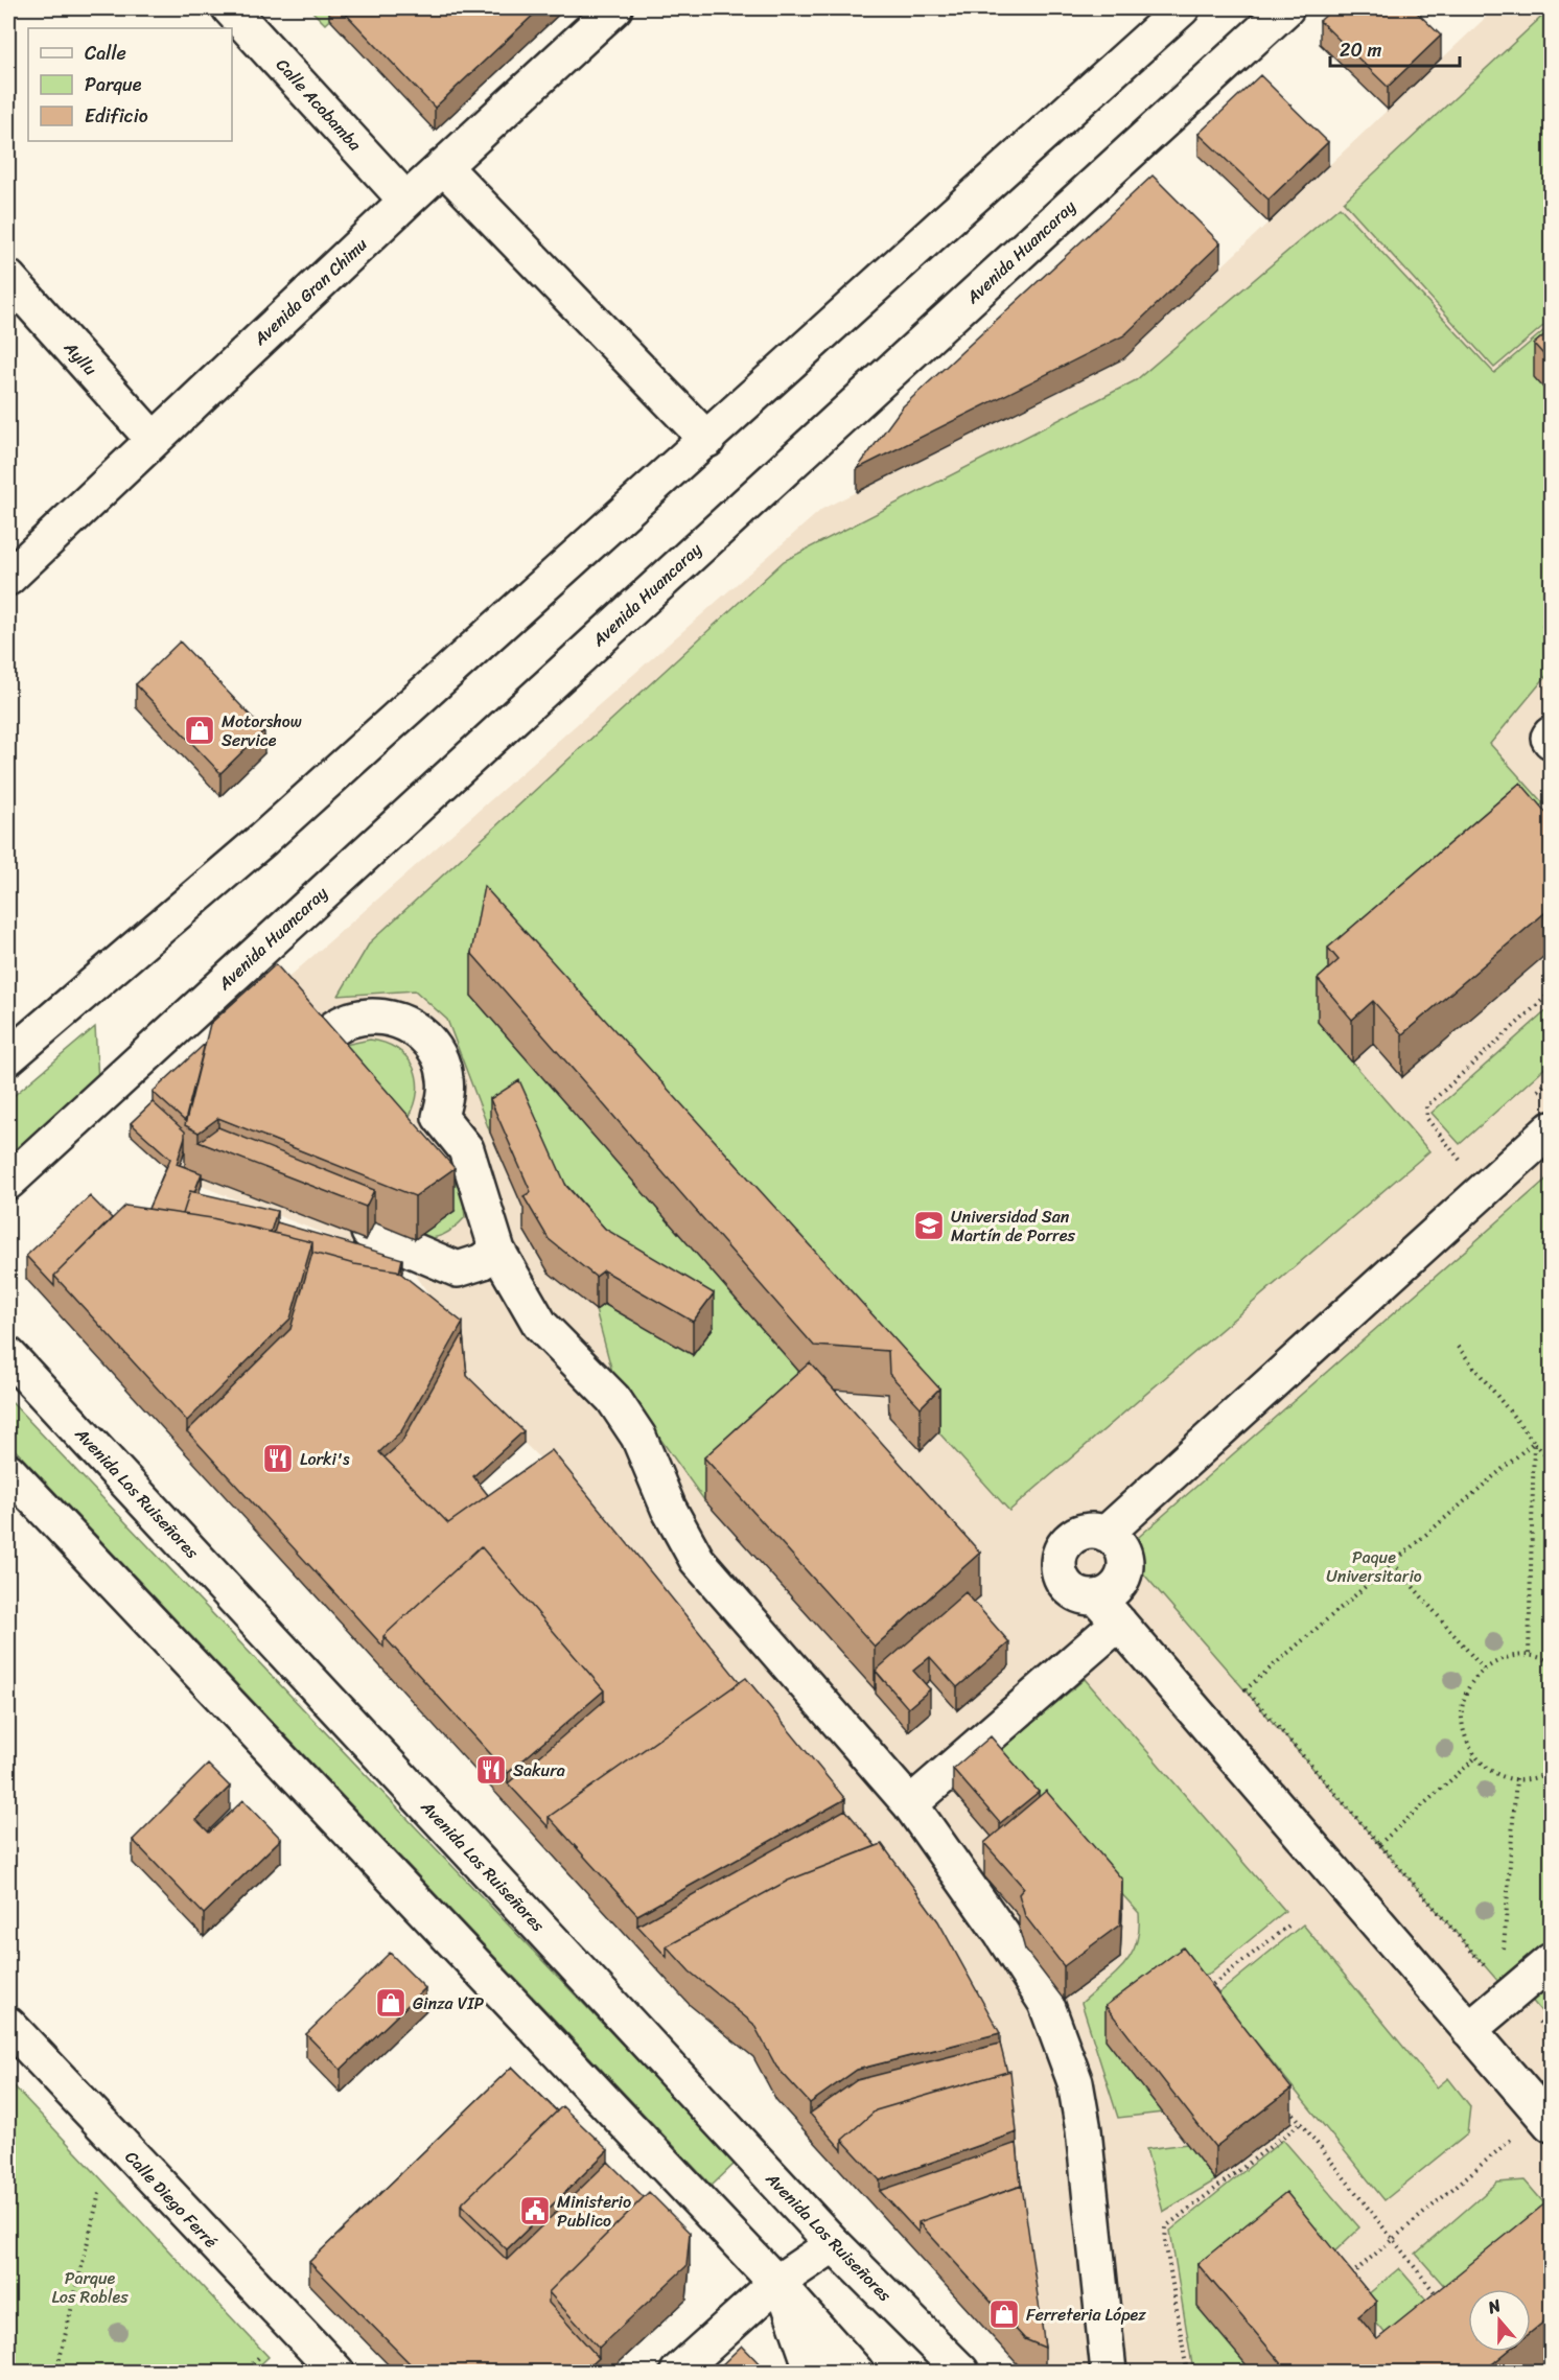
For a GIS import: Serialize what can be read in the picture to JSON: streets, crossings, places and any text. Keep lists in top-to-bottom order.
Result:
{
  "streets": {
    "main road": [
      "Calle Acobamba",
      "Avenida Huancaray",
      "Avenida Gran Chimu",
      "Ayllu",
      "Avenida Los Ruiseñores",
      "Calle Diego Ferré"
    ]
  },
  "crossings": [
    ["Calle Acobamba", "Avenida Gran Chimu"],
    ["Avenida Gran Chimu", "Ayllu"]
  ],
  "parks": ["Paque Universitario", "Parque Los Robles"],
  "places": {
    "shop": ["Motorshow Service", "Ginza VIP", "Ferreteria López"],
    "school or university": ["Universidad San Martín de Porres"],
    "restaurant": ["Lorki's", "Sakura"],
    "public building": ["Ministerio Publico"]
  },
  "legend": ["Calle", "Parque", "Edificio"],
  "scale_bar": "20 m",
  "north": "top"
}
